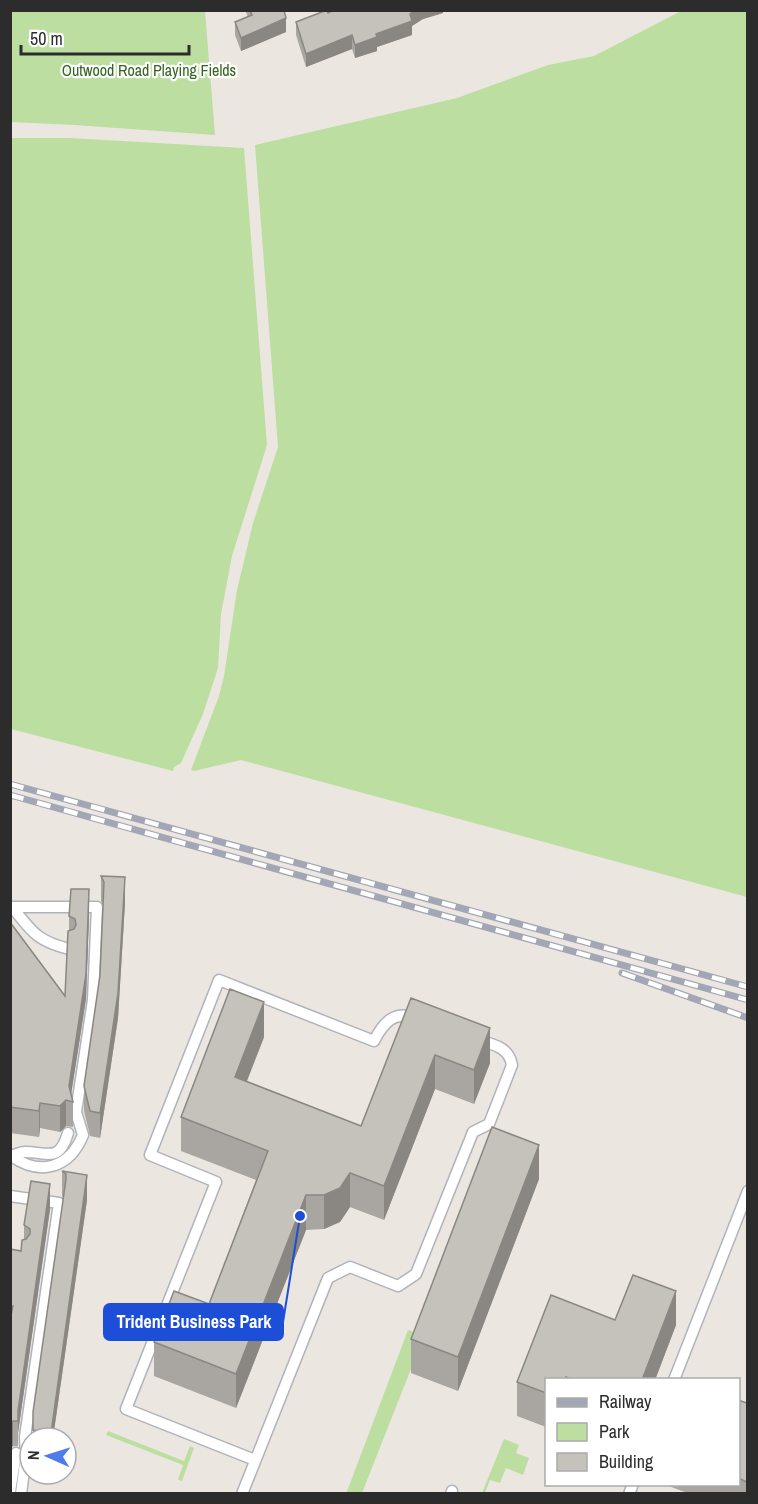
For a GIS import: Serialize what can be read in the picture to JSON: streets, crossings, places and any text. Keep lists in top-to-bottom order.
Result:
{
  "parks": ["Outwood Road Playing Fields"],
  "places": ["Trident Business Park"],
  "legend": ["Railway", "Park", "Building"],
  "scale_bar": "50 m",
  "north": "left"
}
